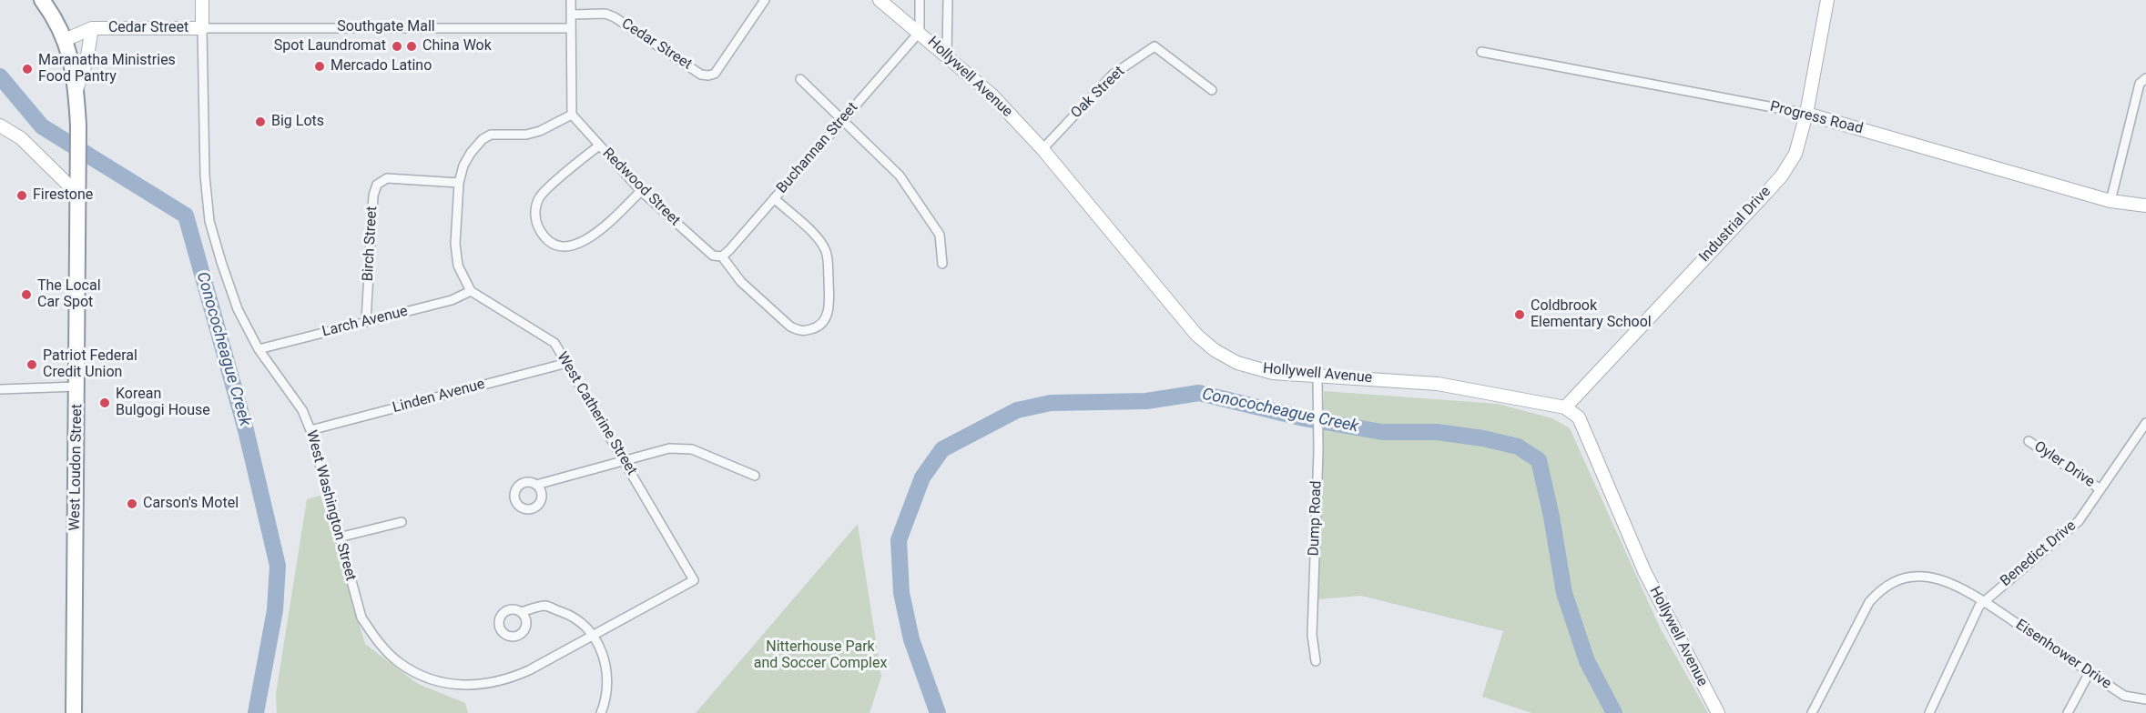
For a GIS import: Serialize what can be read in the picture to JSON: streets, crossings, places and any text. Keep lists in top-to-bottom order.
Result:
{
  "streets": {
    "highway": ["West Loudon Street"],
    "street": [
      "Southgate Mall",
      "Cedar Street",
      "Hollywell Avenue",
      "Oak Street",
      "Progress Road",
      "Buchannan Street",
      "Redwood Street",
      "Industrial Drive",
      "Birch Street",
      "Larch Avenue",
      "Linden Avenue",
      "West Catherine Street",
      "Oyler Drive",
      "West Washington Street",
      "Dump Road",
      "Benedict Drive",
      "Eisenhower Drive"
    ]
  },
  "crossings": [
    ["Southgate Mall", "Cedar Street"],
    ["Southgate Mall", "West Washington Street"],
    ["Cedar Street", "West Loudon Street"],
    ["Cedar Street", "West Washington Street"],
    ["Hollywell Avenue", "Oak Street"],
    ["Hollywell Avenue", "Buchannan Street"],
    ["Hollywell Avenue", "Industrial Drive"],
    ["Hollywell Avenue", "Dump Road"],
    ["Progress Road", "Industrial Drive"],
    ["Buchannan Street", "Redwood Street"],
    ["Birch Street", "Larch Avenue"],
    ["Larch Avenue", "West Catherine Street"],
    ["Larch Avenue", "West Washington Street"],
    ["Linden Avenue", "West Catherine Street"],
    ["Linden Avenue", "West Washington Street"],
    ["West Catherine Street", "West Washington Street"],
    ["Oyler Drive", "Benedict Drive"],
    ["Benedict Drive", "Eisenhower Drive"]
  ],
  "water": ["Conococheague Creek"],
  "parks": ["Nitterhouse Park and Soccer Complex"],
  "places": [
    "Spot Laundromat",
    "China Wok",
    "Mercado Latino",
    "Maranatha Ministries Food Pantry",
    "Big Lots",
    "Firestone",
    "The Local Car Spot",
    "Coldbrook Elementary School",
    "Patriot Federal Credit Union",
    "Korean Bulgogi House",
    "Carson's Motel"
  ]
}
